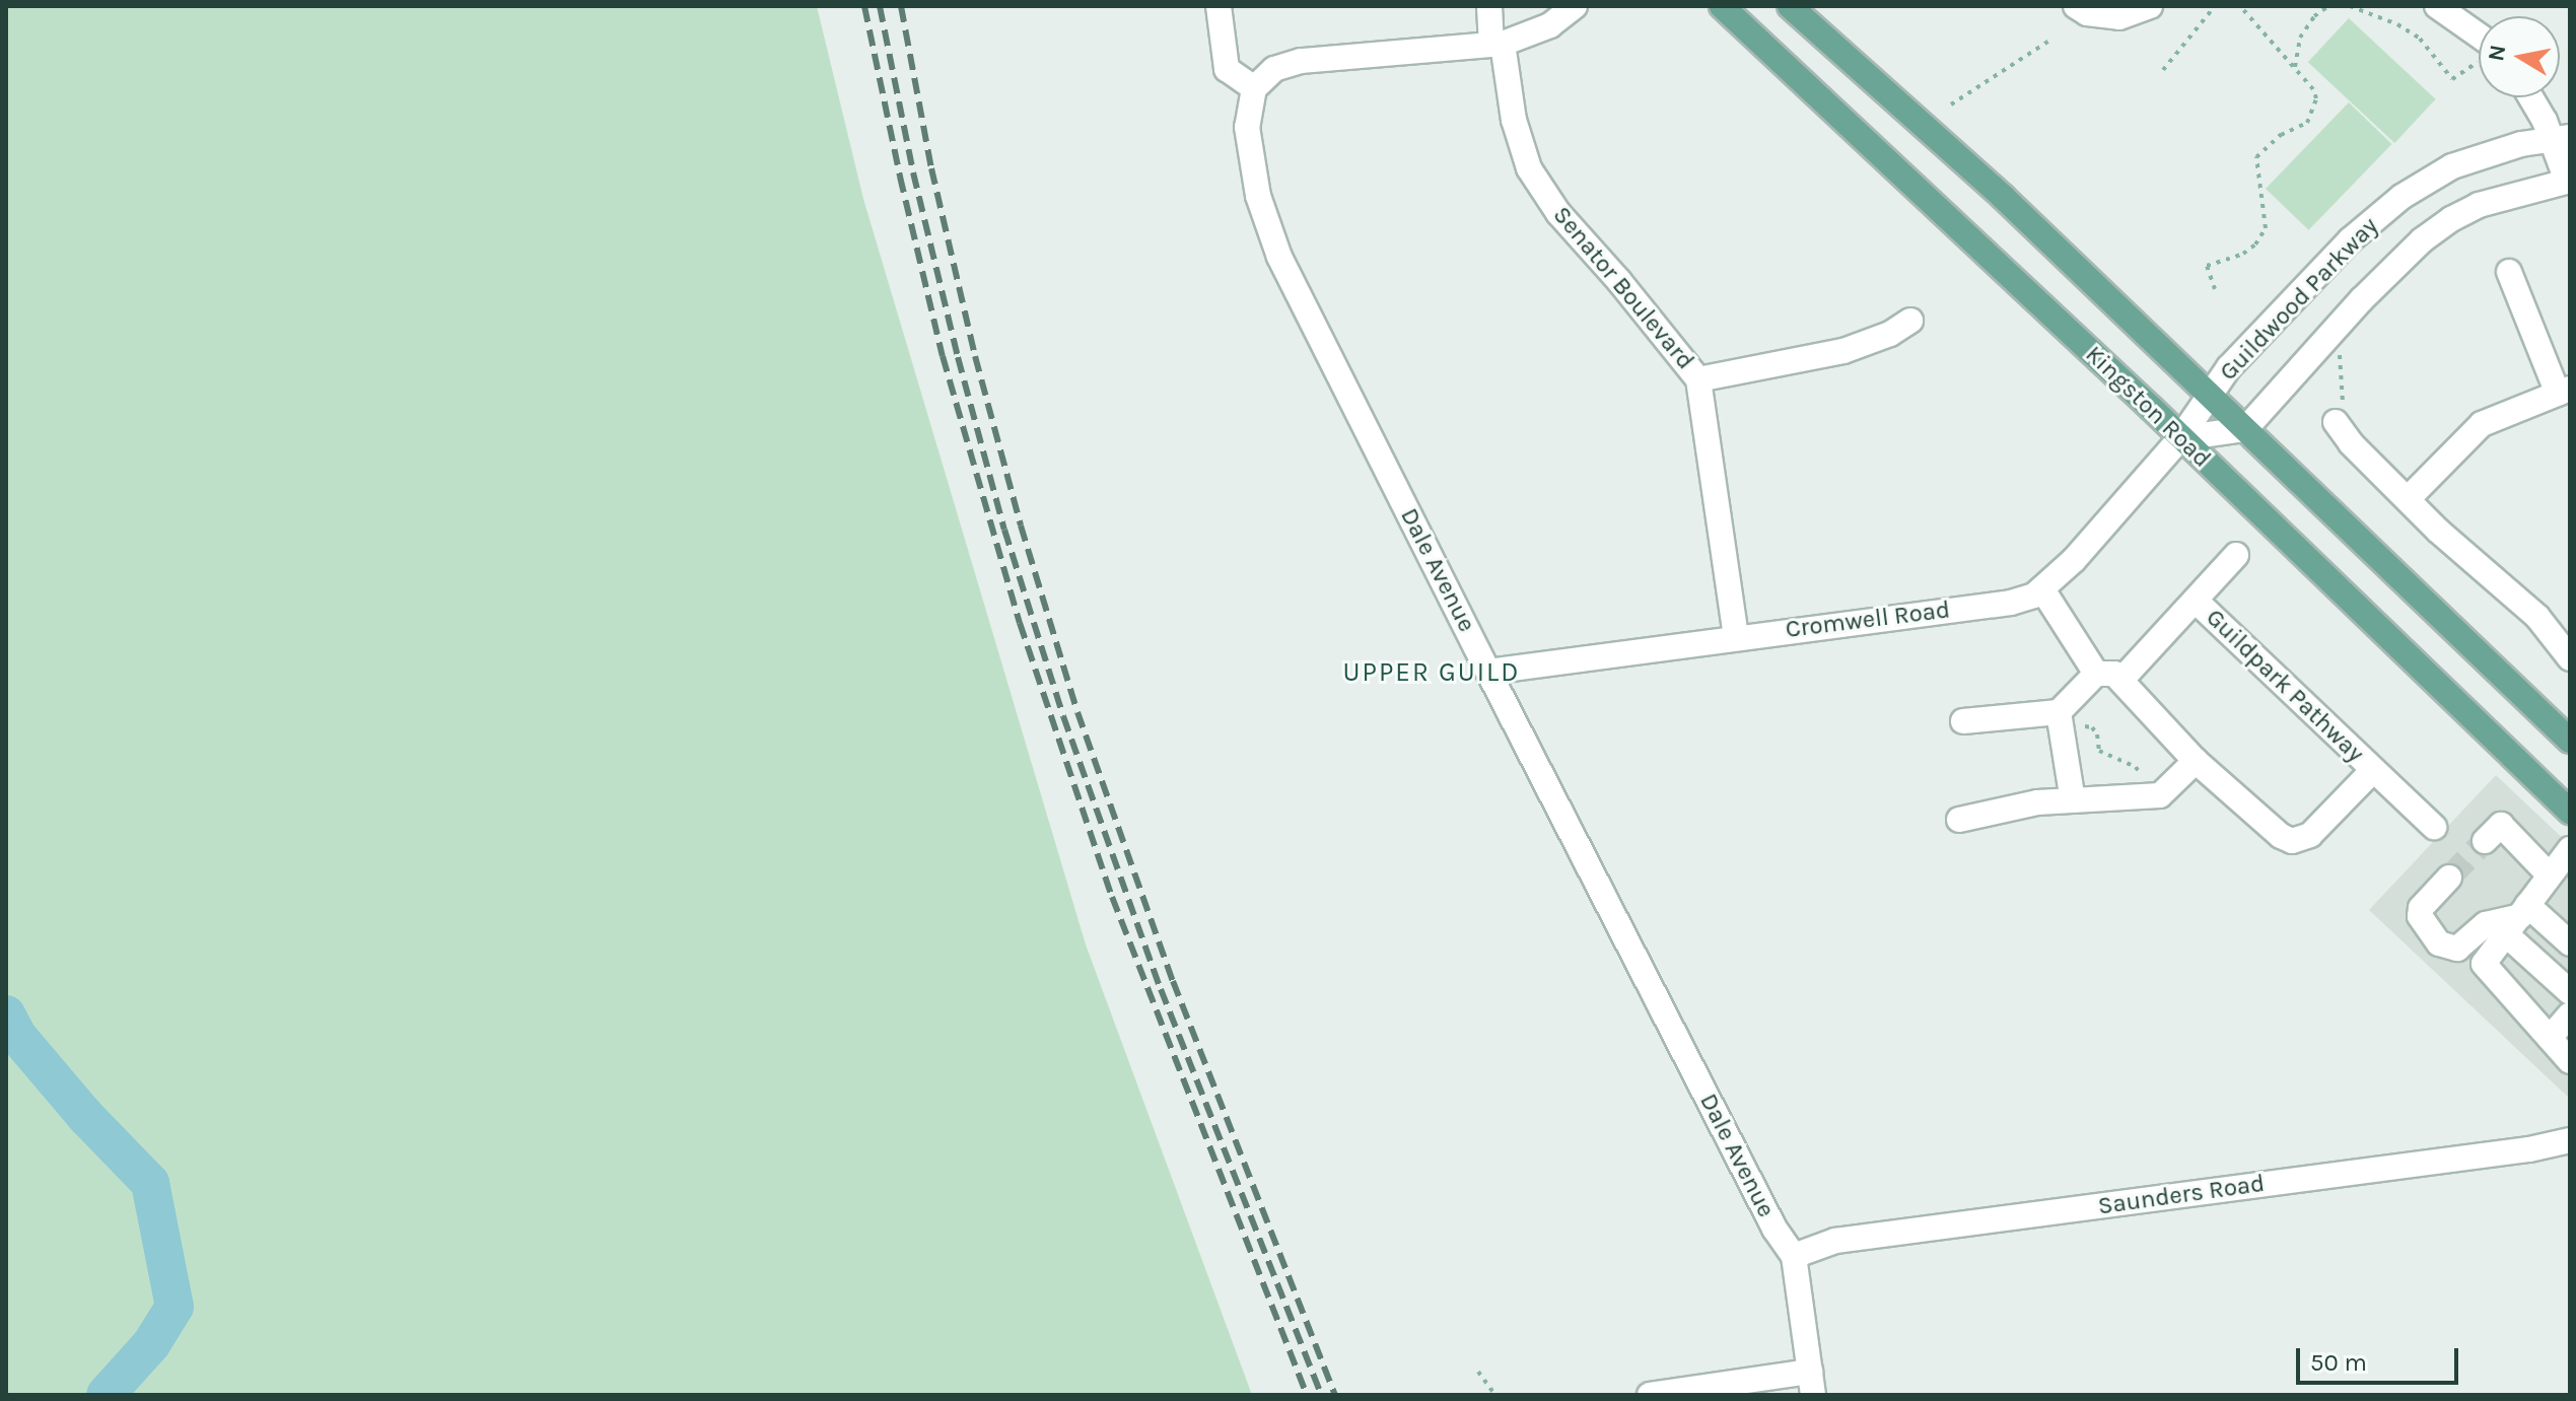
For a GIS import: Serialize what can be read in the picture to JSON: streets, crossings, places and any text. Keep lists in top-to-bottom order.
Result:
{
  "streets": {
    "main road": ["Kingston Road"],
    "street": [
      "Senator Boulevard",
      "Guildwood Parkway",
      "Dale Avenue",
      "Cromwell Road",
      "Guildpark Pathway",
      "Saunders Road"
    ]
  },
  "crossings": [
    ["Senator Boulevard", "Cromwell Road"],
    ["Guildwood Parkway", "Kingston Road"],
    ["Guildwood Parkway", "Cromwell Road"],
    ["Kingston Road", "Cromwell Road"],
    ["Dale Avenue", "Cromwell Road"],
    ["Dale Avenue", "Saunders Road"]
  ],
  "districts": ["UPPER GUILD"],
  "scale_bar": "50 m",
  "north": "left"
}
